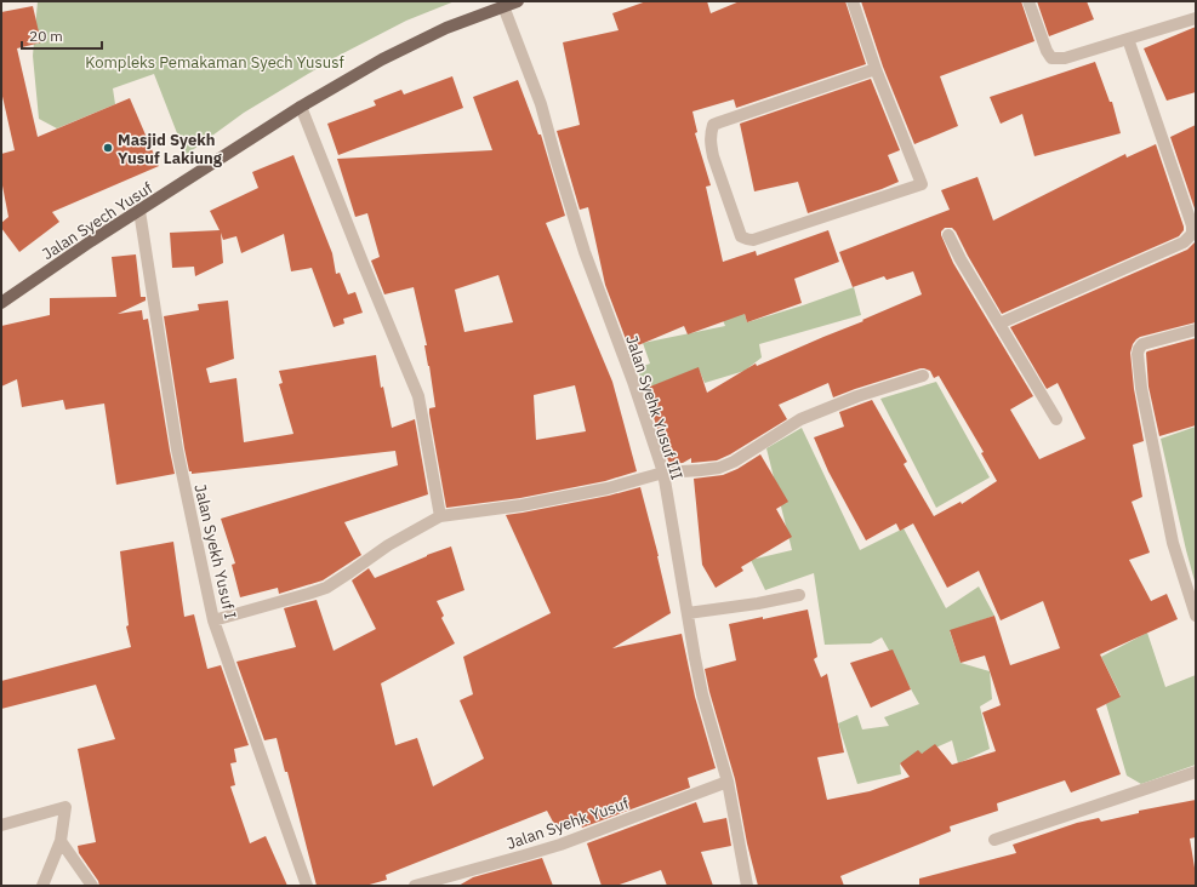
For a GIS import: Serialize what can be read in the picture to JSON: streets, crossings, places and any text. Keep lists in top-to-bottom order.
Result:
{
  "streets": {
    "main road": ["Jalan Syech Yusuf"],
    "street": ["Jalan Syehk Yusuf III", "Jalan Syekh Yusuf I", "Jalan Syehk Yusuf"]
  },
  "crossings": [
    ["Jalan Syech Yusuf", "Jalan Syehk Yusuf III"],
    ["Jalan Syech Yusuf", "Jalan Syekh Yusuf I"],
    ["Jalan Syehk Yusuf III", "Jalan Syehk Yusuf"]
  ],
  "parks": ["Kompleks Pemakaman Syech Yususf"],
  "places": ["Masjid Syekh Yusuf Lakiung"],
  "scale_bar": "20 m"
}
